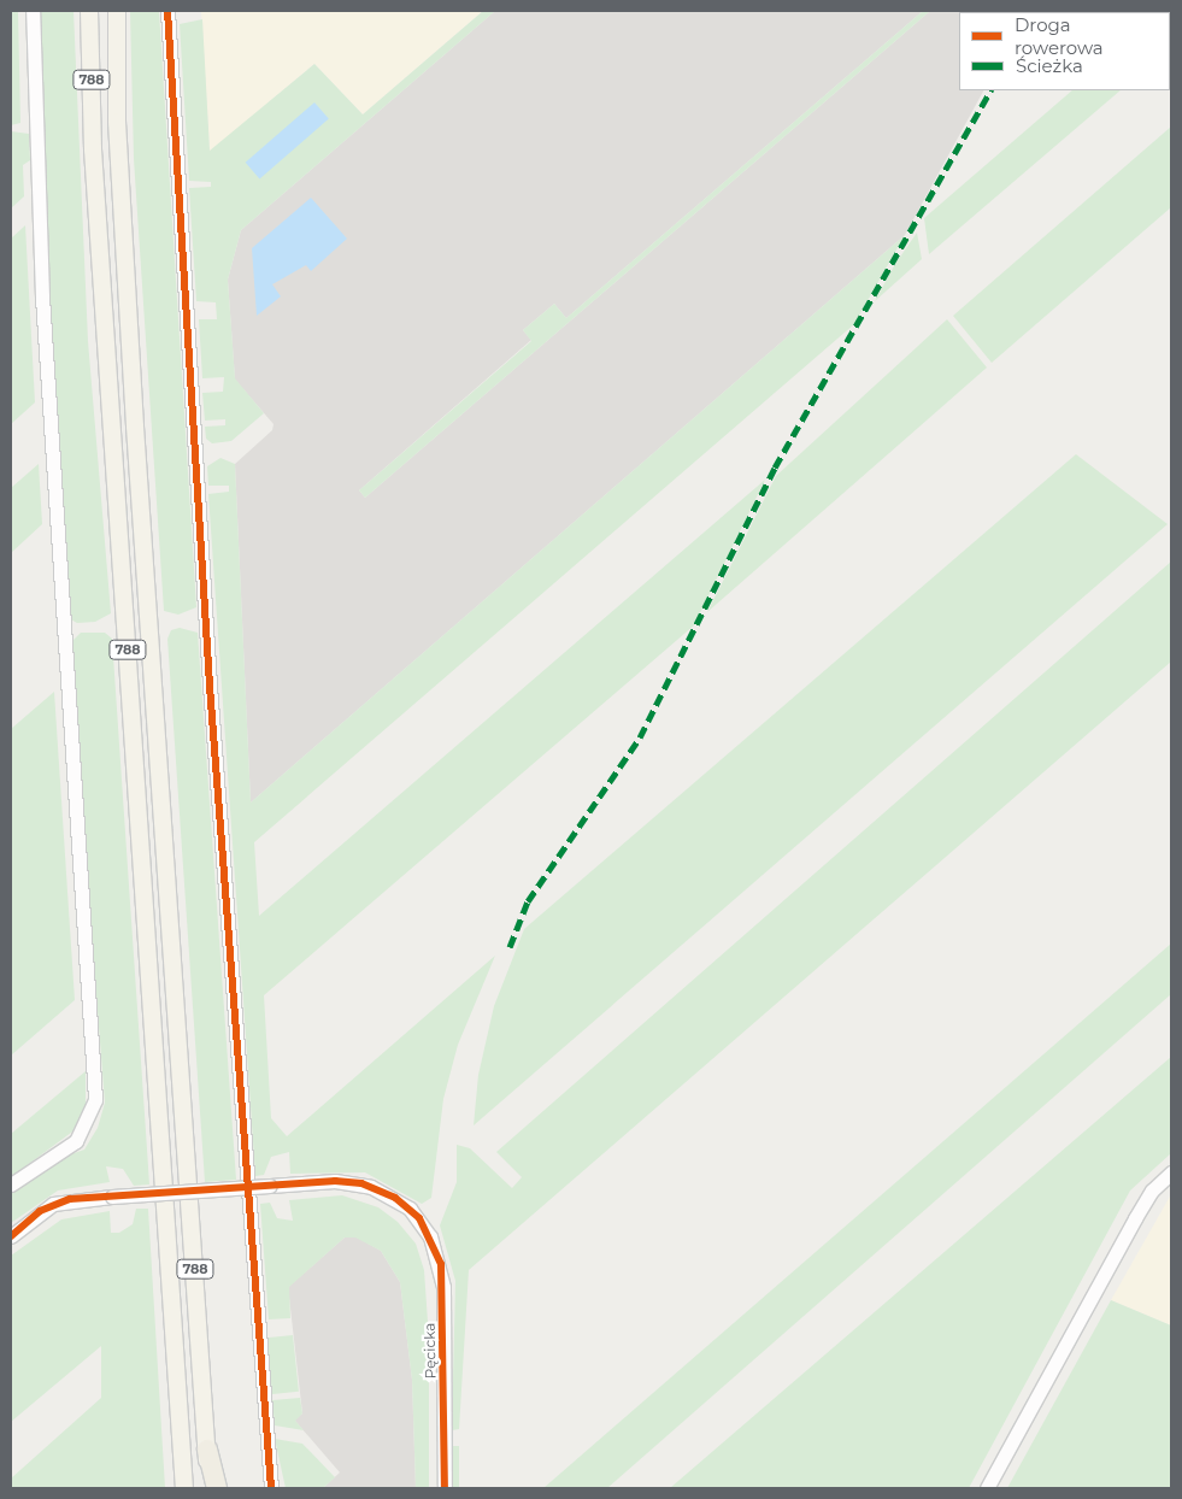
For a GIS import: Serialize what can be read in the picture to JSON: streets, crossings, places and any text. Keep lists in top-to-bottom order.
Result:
{
  "streets": {
    "main road": ["788"],
    "street": ["Pęcicka"]
  },
  "legend": ["Droga rowerowa", "Ścieżka"]
}
